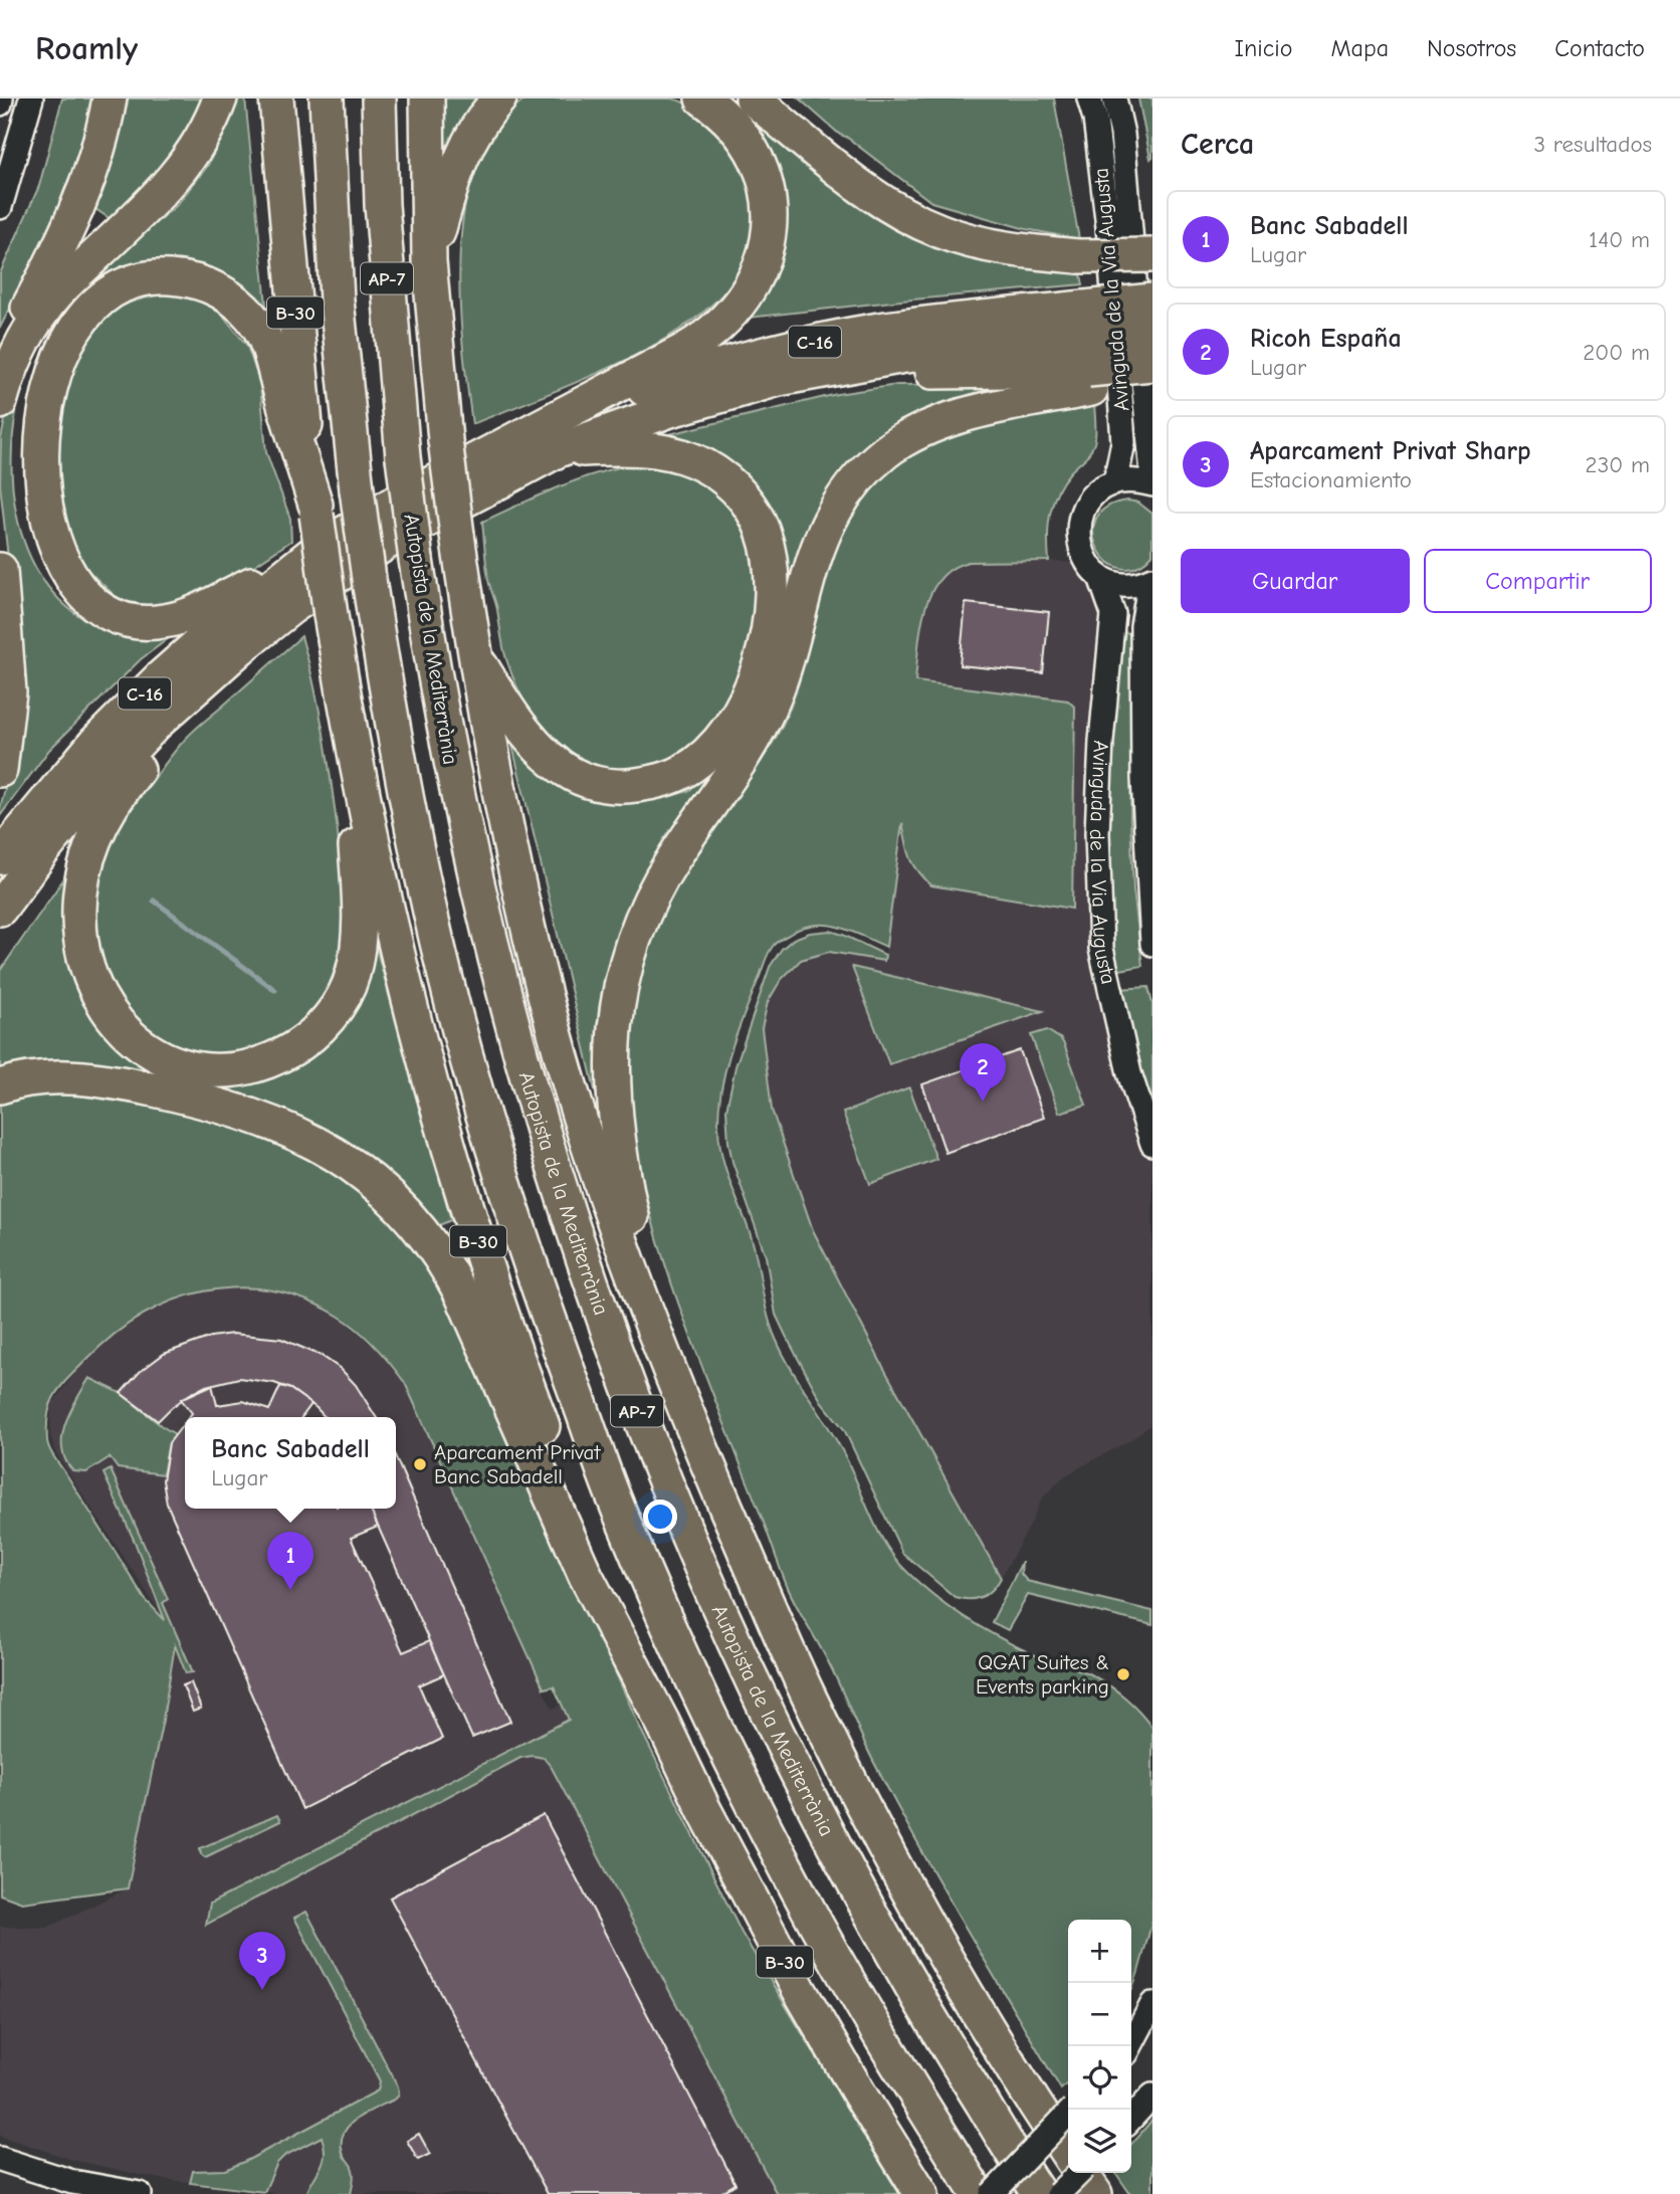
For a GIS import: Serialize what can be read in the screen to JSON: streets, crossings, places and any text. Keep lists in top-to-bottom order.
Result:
{
  "streets": {
    "highway": [
      "AP-7",
      "B-30",
      "C-16",
      "Autopista de la Mediterrània"
    ],
    "street": ["Avinguda de la Via Augusta"]
  },
  "places": ["Aparcament Privat Banc Sabadell", "QGAT Suites & Events parking"],
  "page": {
    "header": "Roamly",
    "nav": [
      "Inicio",
      "Mapa",
      "Nosotros",
      "Contacto"
    ],
    "heading": ["Cerca", "3 resultados"],
    "list": [
      {
        "mark": "1",
        "name": "Banc Sabadell",
        "note": "Lugar",
        "value": "140 m"
      },
      {
        "mark": "2",
        "name": "Ricoh España",
        "note": "Lugar",
        "value": "200 m"
      },
      {
        "mark": "3",
        "name": "Aparcament Privat Sharp",
        "note": "Estacionamiento",
        "value": "230 m"
      }
    ],
    "buttons": ["Guardar", "Compartir"],
    "pins": ["2", "1", "3"],
    "popup": ["Banc Sabadell", "Lugar"],
    "map_buttons": ["+", "−"]
  }
}
